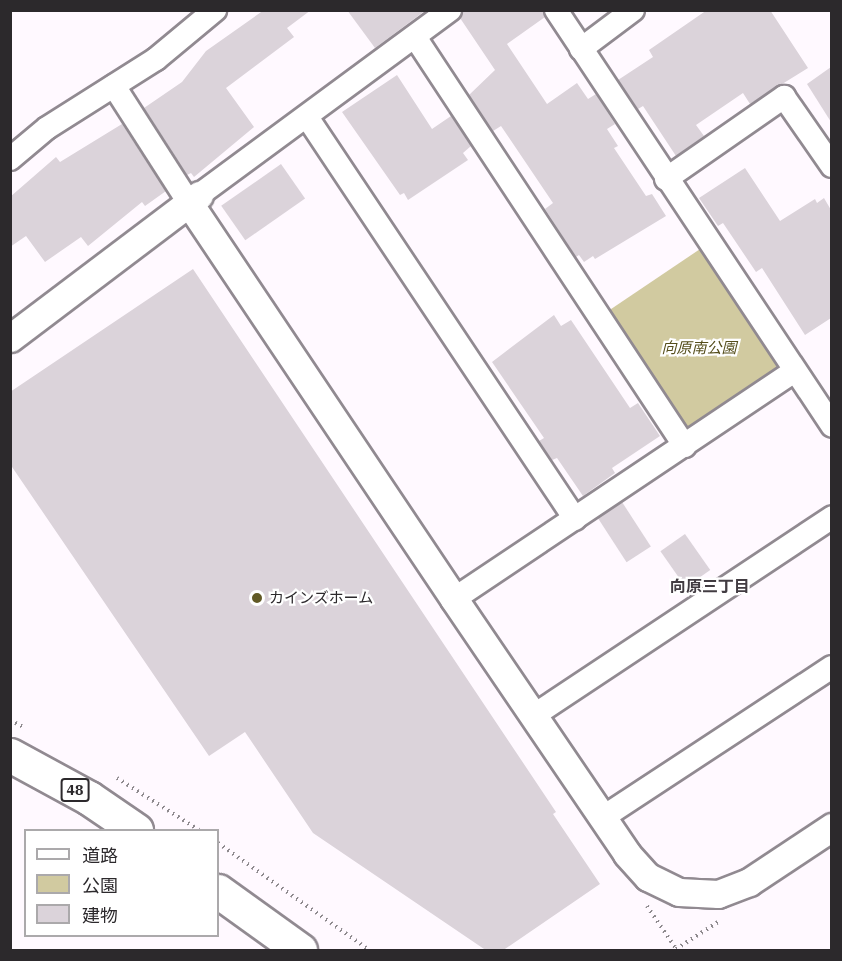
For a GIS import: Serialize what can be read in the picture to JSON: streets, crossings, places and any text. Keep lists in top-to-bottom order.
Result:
{
  "streets": {
    "main road": ["48"]
  },
  "districts": ["向原三丁目"],
  "parks": ["向原南公園"],
  "places": ["カインズホーム"],
  "legend": ["道路", "公園", "建物"]
}
